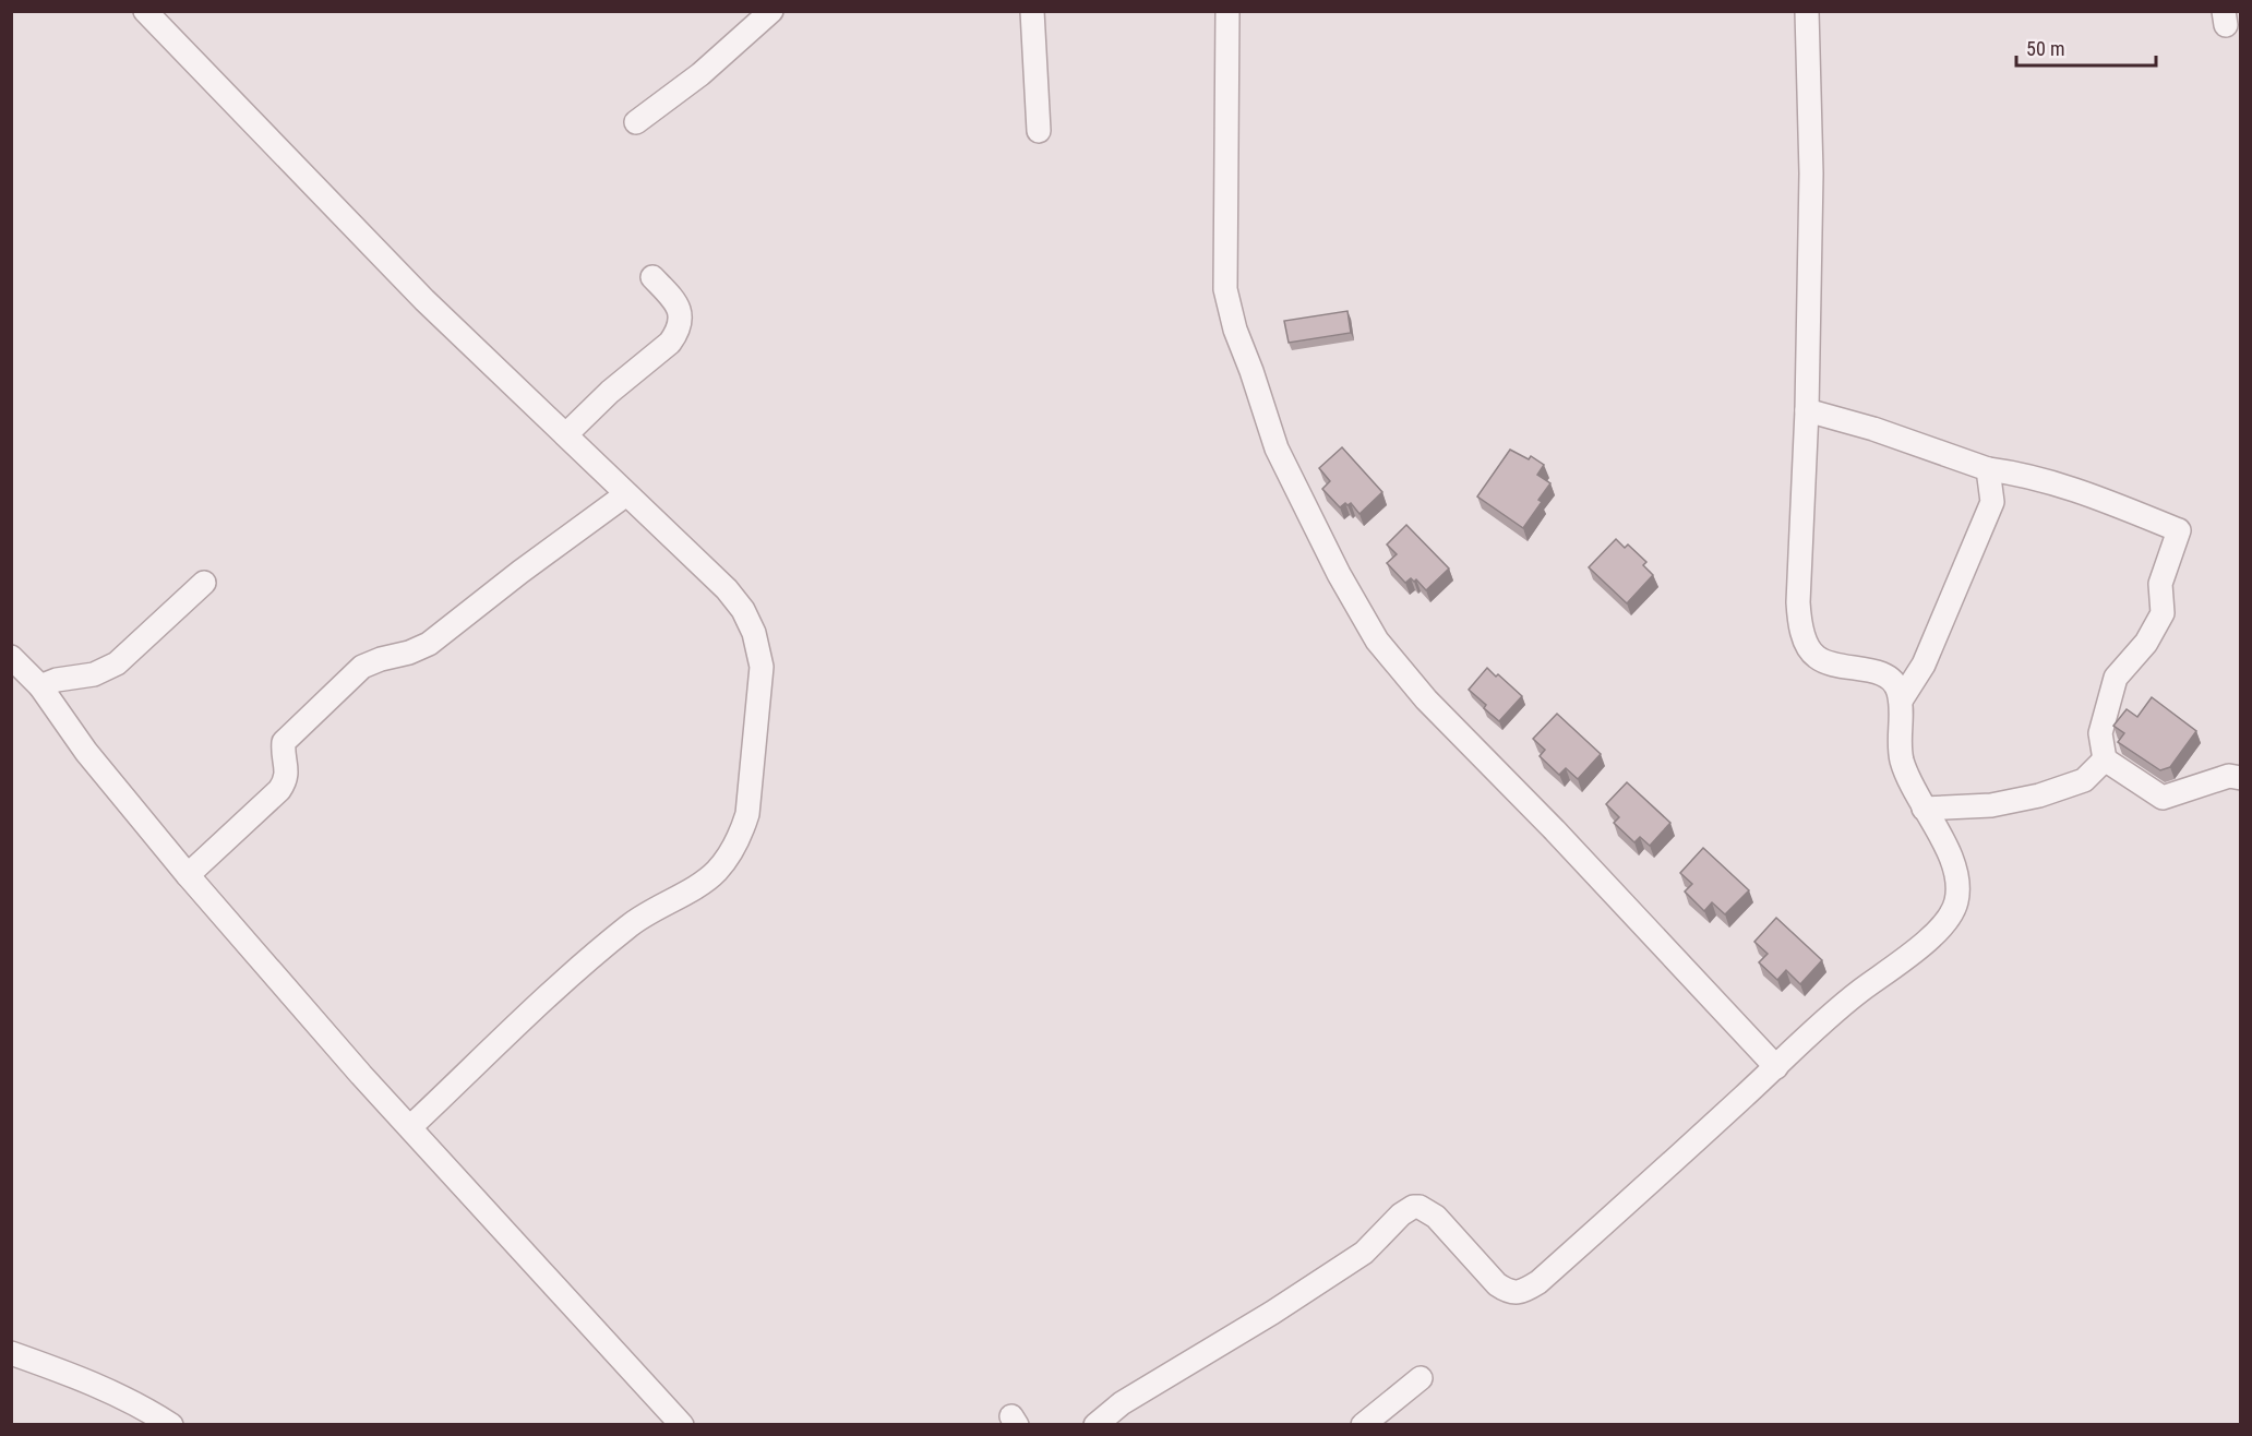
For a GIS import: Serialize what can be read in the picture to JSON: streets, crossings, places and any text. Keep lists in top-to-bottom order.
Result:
{
  "scale_bar": "50 m"
}
